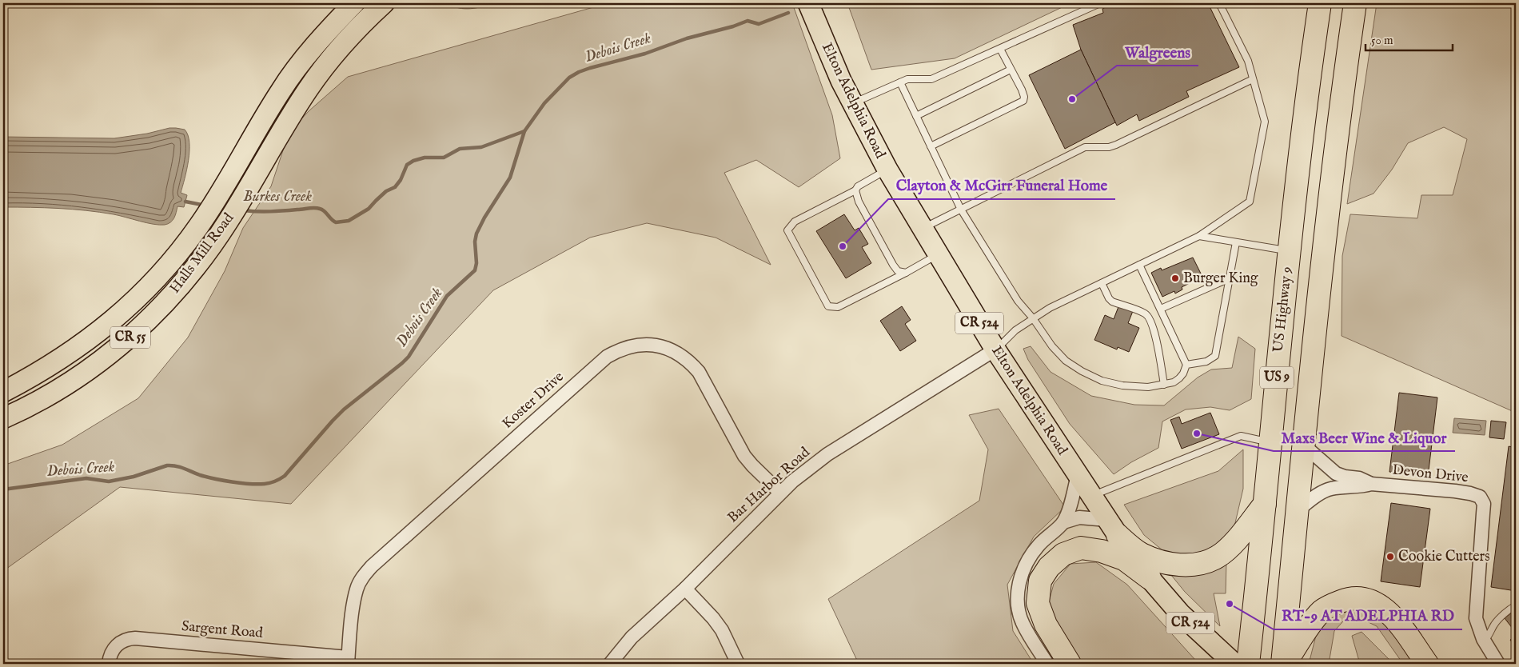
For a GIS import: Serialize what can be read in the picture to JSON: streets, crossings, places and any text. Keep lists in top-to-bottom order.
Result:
{
  "streets": {
    "highway": ["US Highway 9", "US 9"],
    "main road": [
      "Elton Adelphia Road",
      "Halls Mill Road",
      "CR 524",
      "CR 55"
    ],
    "street": [
      "Koster Drive",
      "Devon Drive",
      "Bar Harbor Road",
      "Sargent Road"
    ]
  },
  "crossings": [
    ["Elton Adelphia Road", "Bar Harbor Road"],
    ["Koster Drive", "Bar Harbor Road"],
    ["Koster Drive", "Sargent Road"]
  ],
  "water": ["Debois Creek", "Burkes Creek"],
  "places": [
    "Walgreens",
    "Clayton & McGirr Funeral Home",
    "Burger King",
    "Maxs Beer Wine & Liquor",
    "Cookie Cutters",
    "RT-9 AT ADELPHIA RD"
  ],
  "scale_bar": "50 m"
}
